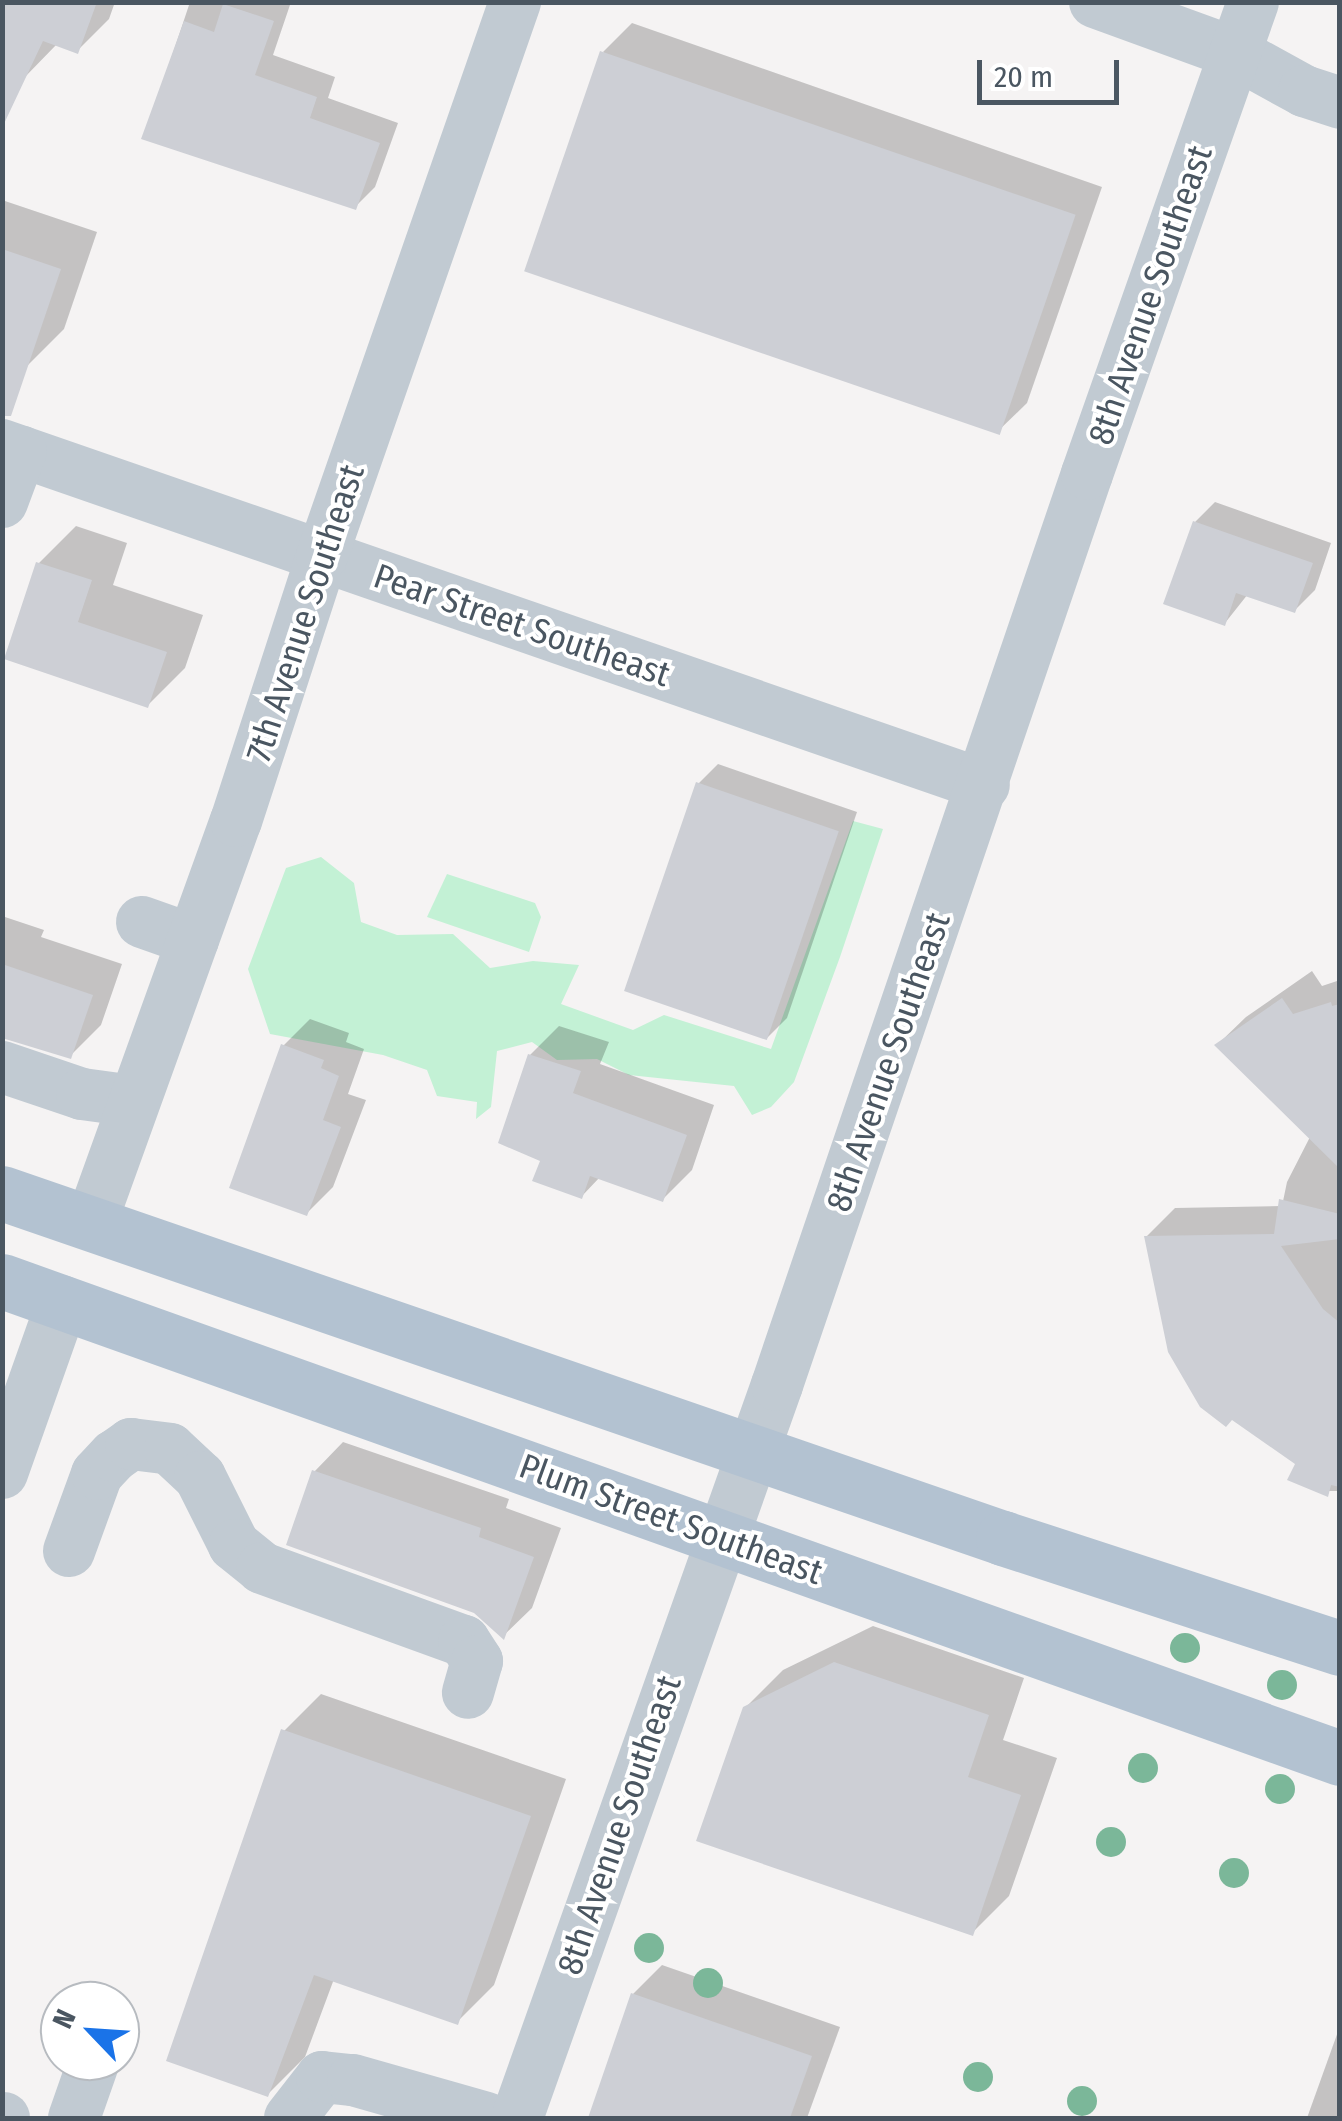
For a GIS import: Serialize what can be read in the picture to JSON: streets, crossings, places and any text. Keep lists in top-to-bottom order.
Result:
{
  "streets": {
    "main road": ["Plum Street Southeast"],
    "street": ["8th Avenue Southeast", "7th Avenue Southeast", "Pear Street Southeast"]
  },
  "crossings": [
    ["8th Avenue Southeast", "Pear Street Southeast"],
    ["8th Avenue Southeast", "Plum Street Southeast"],
    ["7th Avenue Southeast", "Pear Street Southeast"]
  ],
  "scale_bar": "20 m",
  "north": "top left"
}
